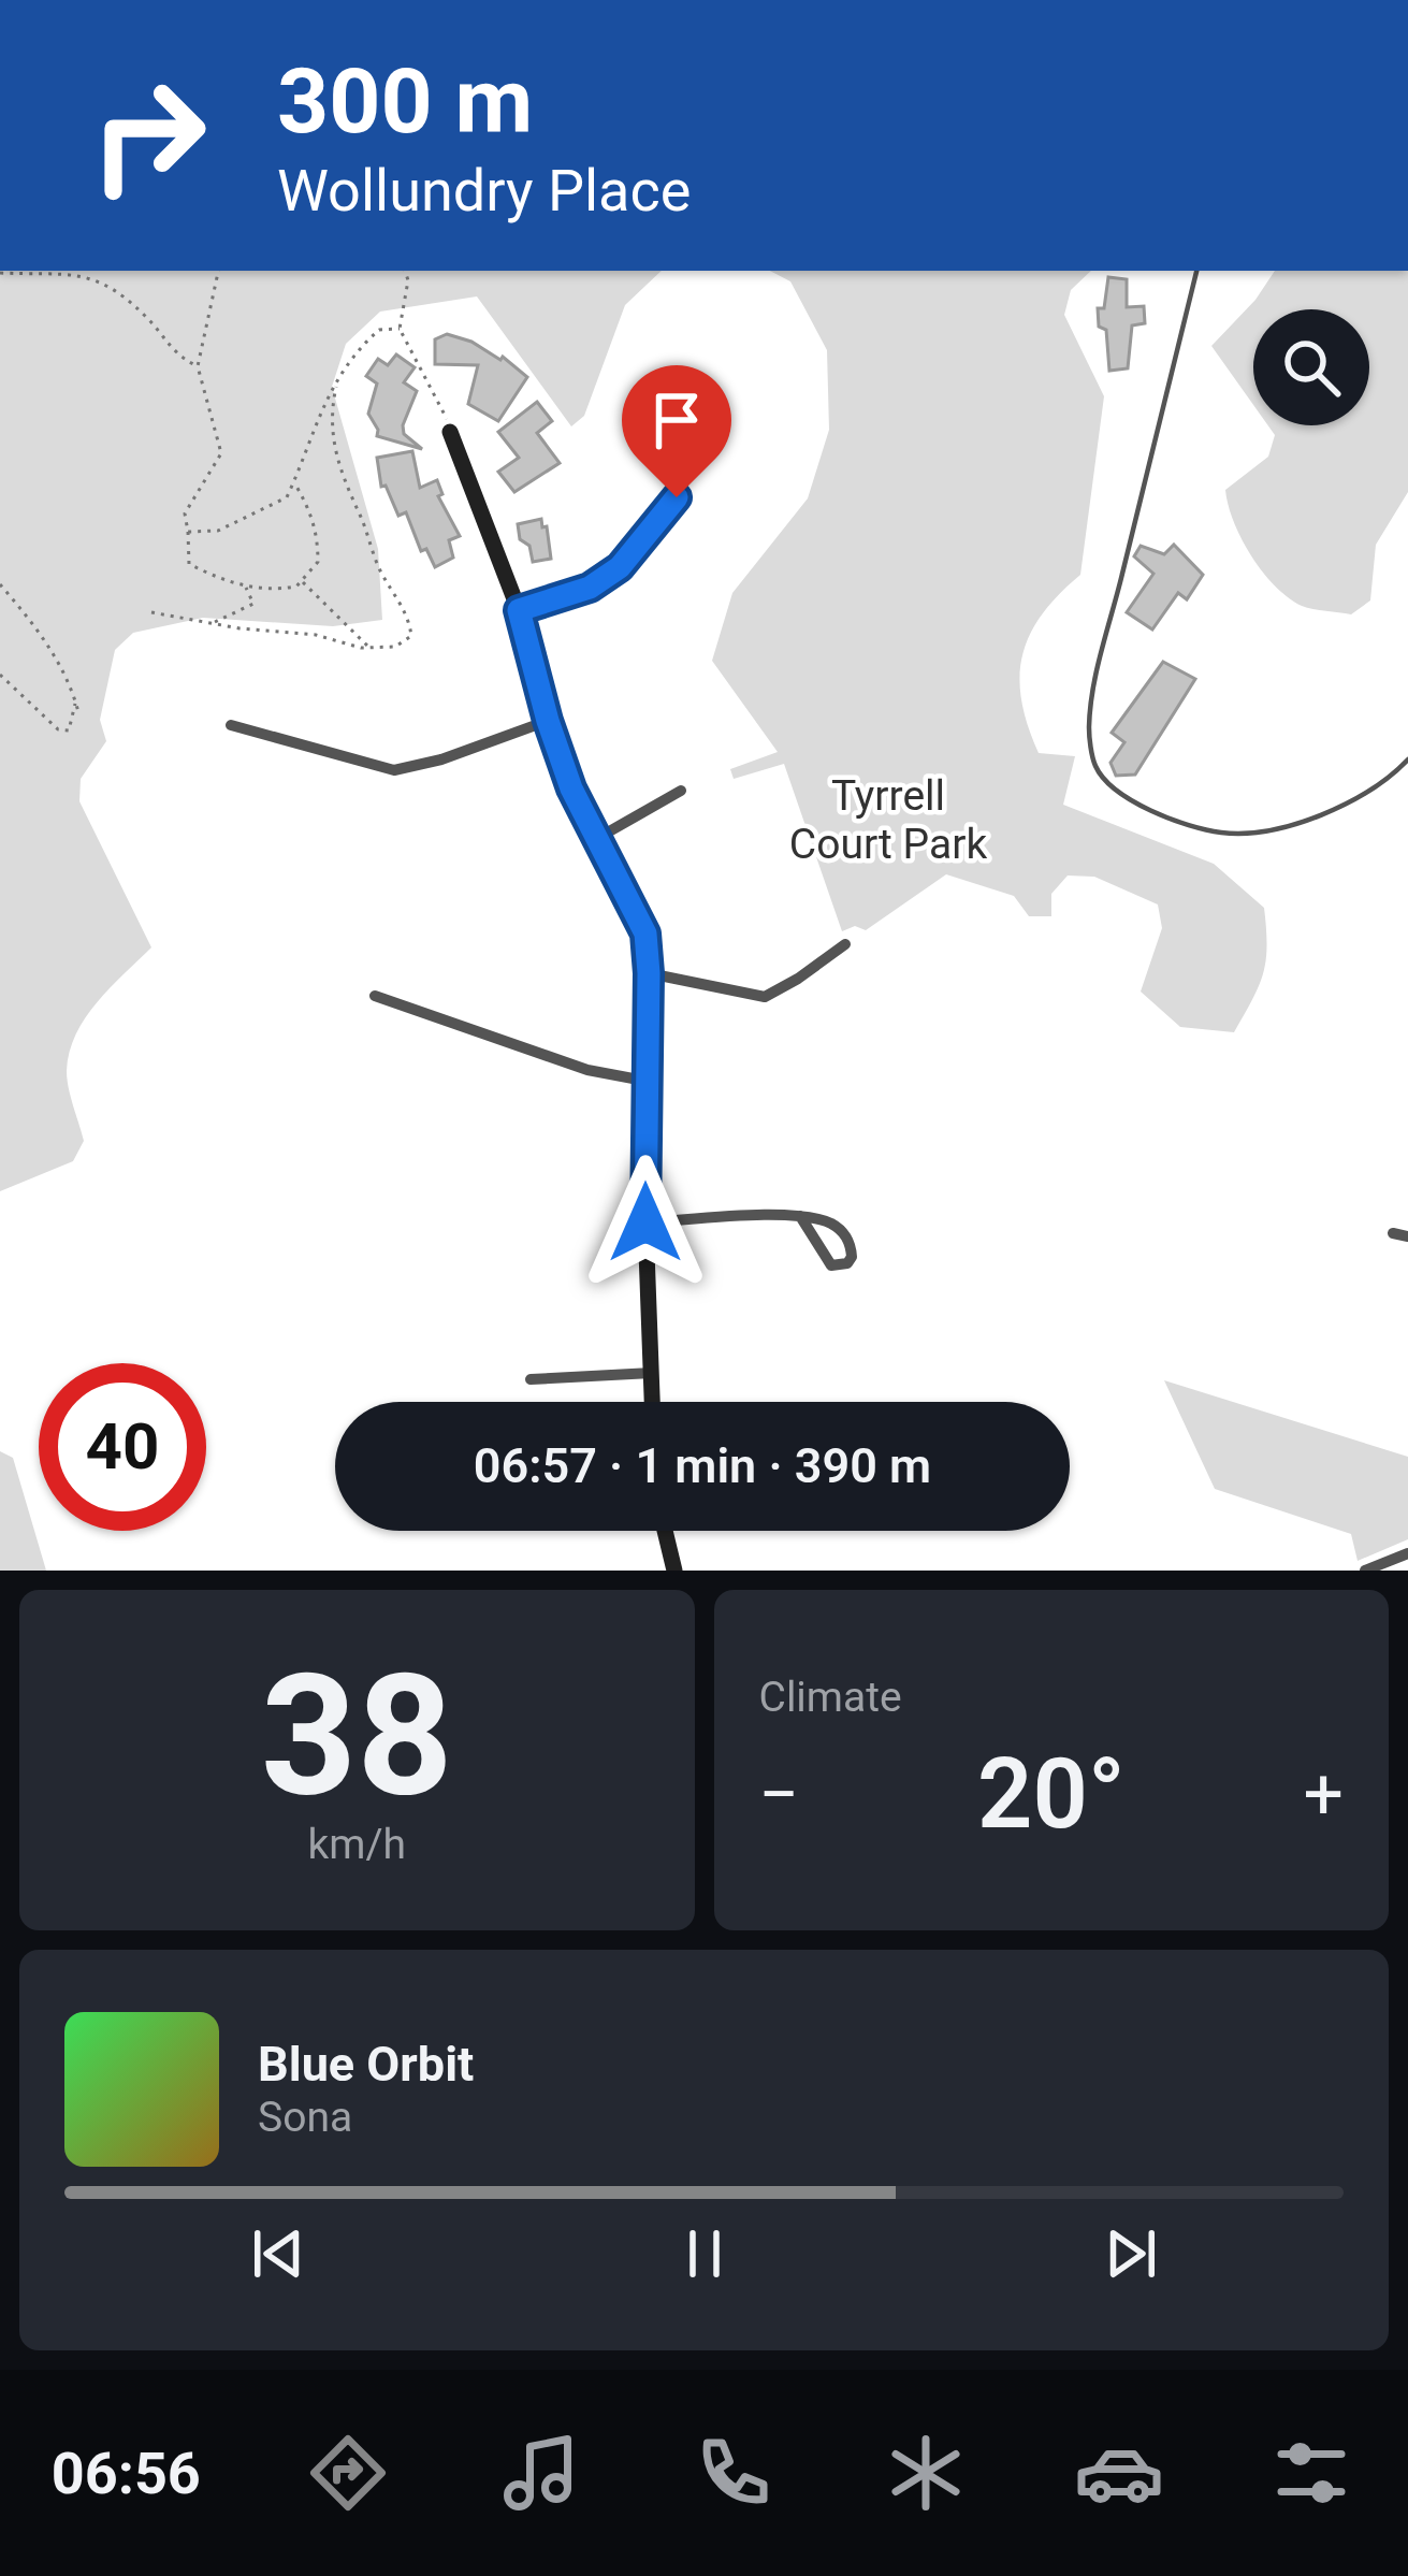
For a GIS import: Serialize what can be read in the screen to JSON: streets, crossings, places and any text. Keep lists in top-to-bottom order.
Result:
{
  "parks": ["Tyrrell Court Park"],
  "page": {
    "turn": ["300 m", "Wollundry Place"],
    "limit": "40",
    "trip": "06:57 · 1 min · 390 m",
    "tile": [
      ["38", "km/h"],
      "Climate"
    ],
    "heat": ["−", "20°", "+"],
    "song": ["Blue Orbit", "Sona"],
    "tabs": "06:56"
  }
}
